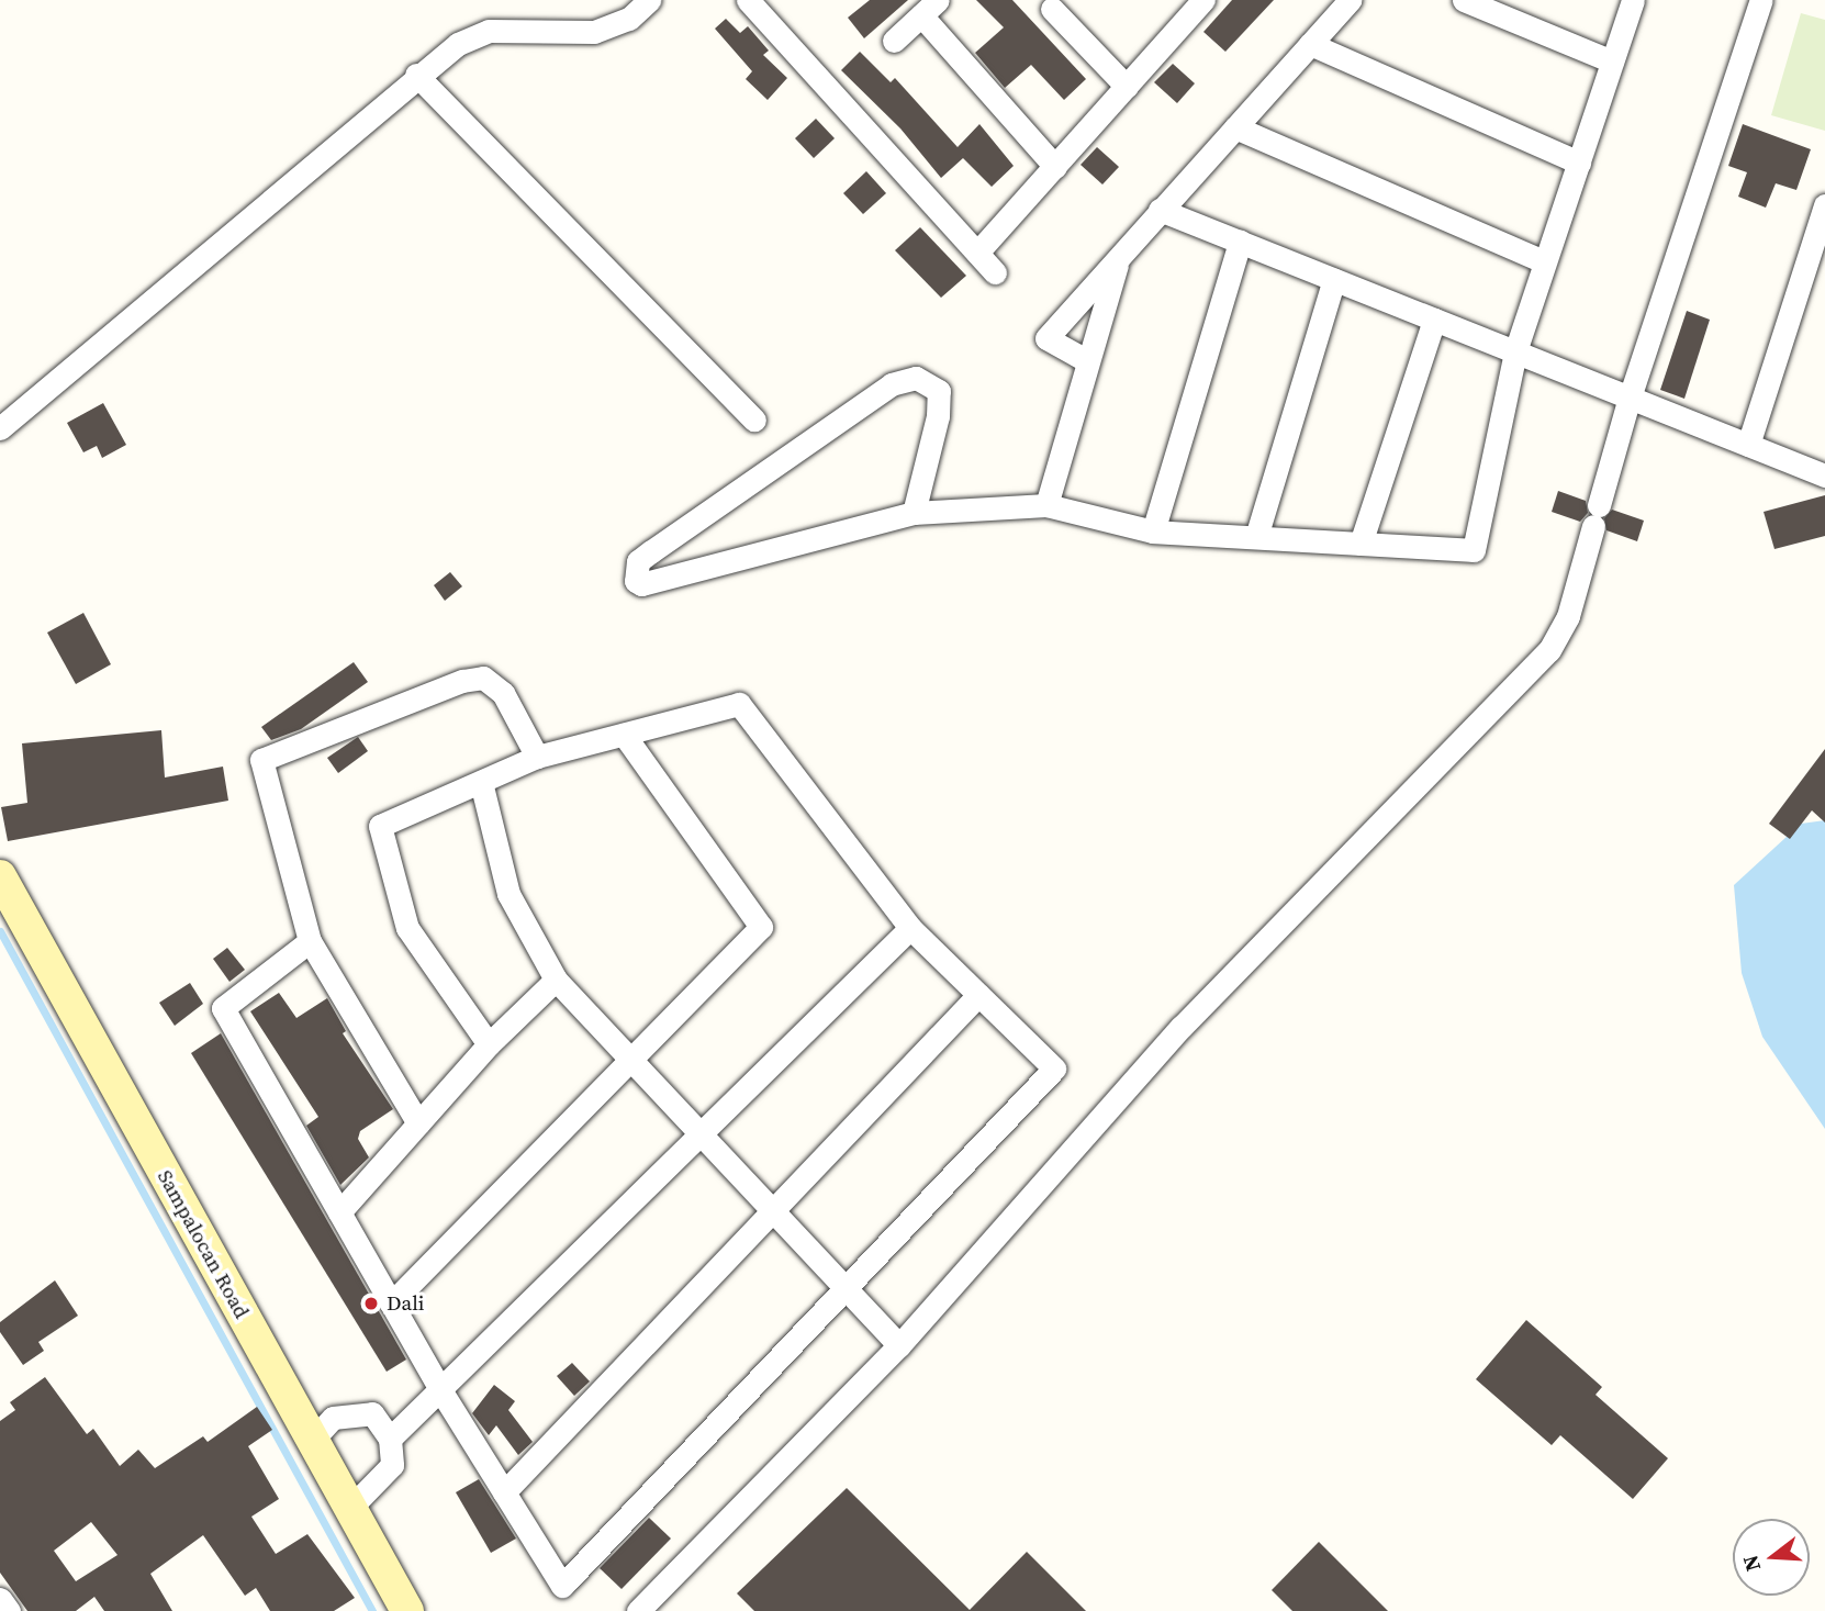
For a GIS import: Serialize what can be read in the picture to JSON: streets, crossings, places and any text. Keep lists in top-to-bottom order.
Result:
{
  "streets": {
    "main road": ["Sampalocan Road"]
  },
  "places": ["Dali"],
  "north": "left"
}
